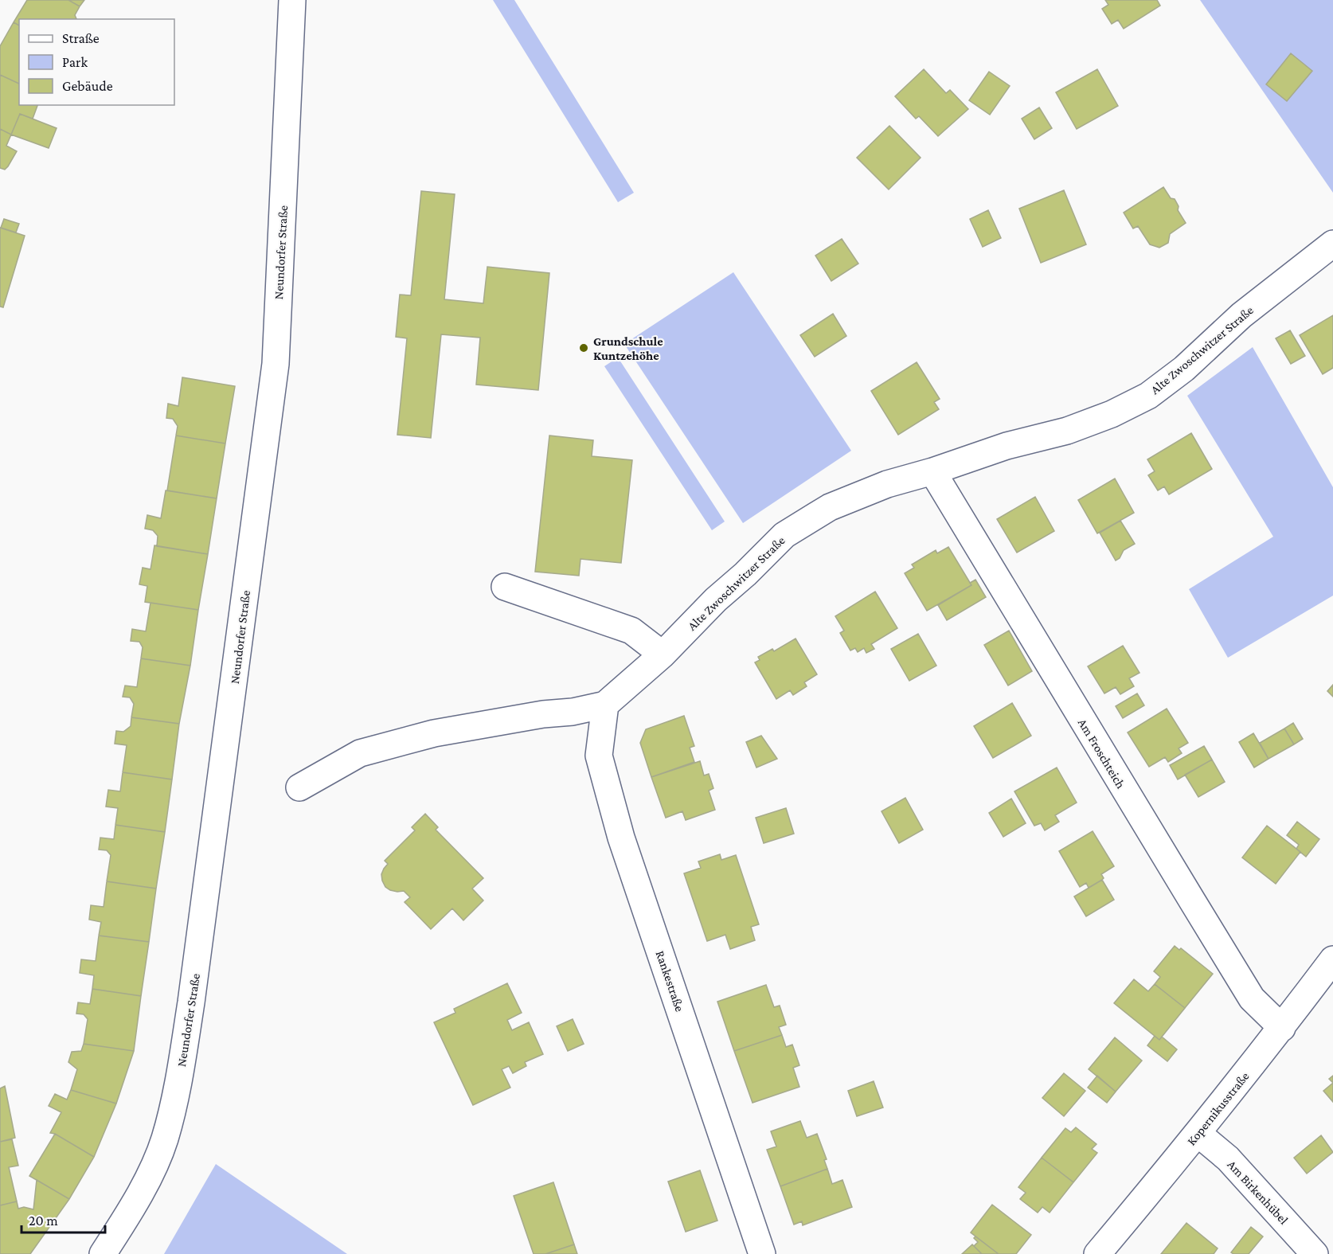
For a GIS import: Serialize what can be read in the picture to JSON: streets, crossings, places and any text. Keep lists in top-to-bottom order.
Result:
{
  "streets": {
    "street": [
      "Neundorfer Straße",
      "Alte Zwoschwitzer Straße",
      "Am Froschteich",
      "Rankestraße",
      "Kopernikusstraße",
      "Am Birkenhübel"
    ]
  },
  "crossings": [
    ["Alte Zwoschwitzer Straße", "Am Froschteich"],
    ["Alte Zwoschwitzer Straße", "Rankestraße"],
    ["Am Froschteich", "Kopernikusstraße"],
    ["Kopernikusstraße", "Am Birkenhübel"]
  ],
  "places": ["Grundschule Kuntzehöhe"],
  "legend": ["Straße", "Park", "Gebäude"],
  "scale_bar": "20 m"
}
